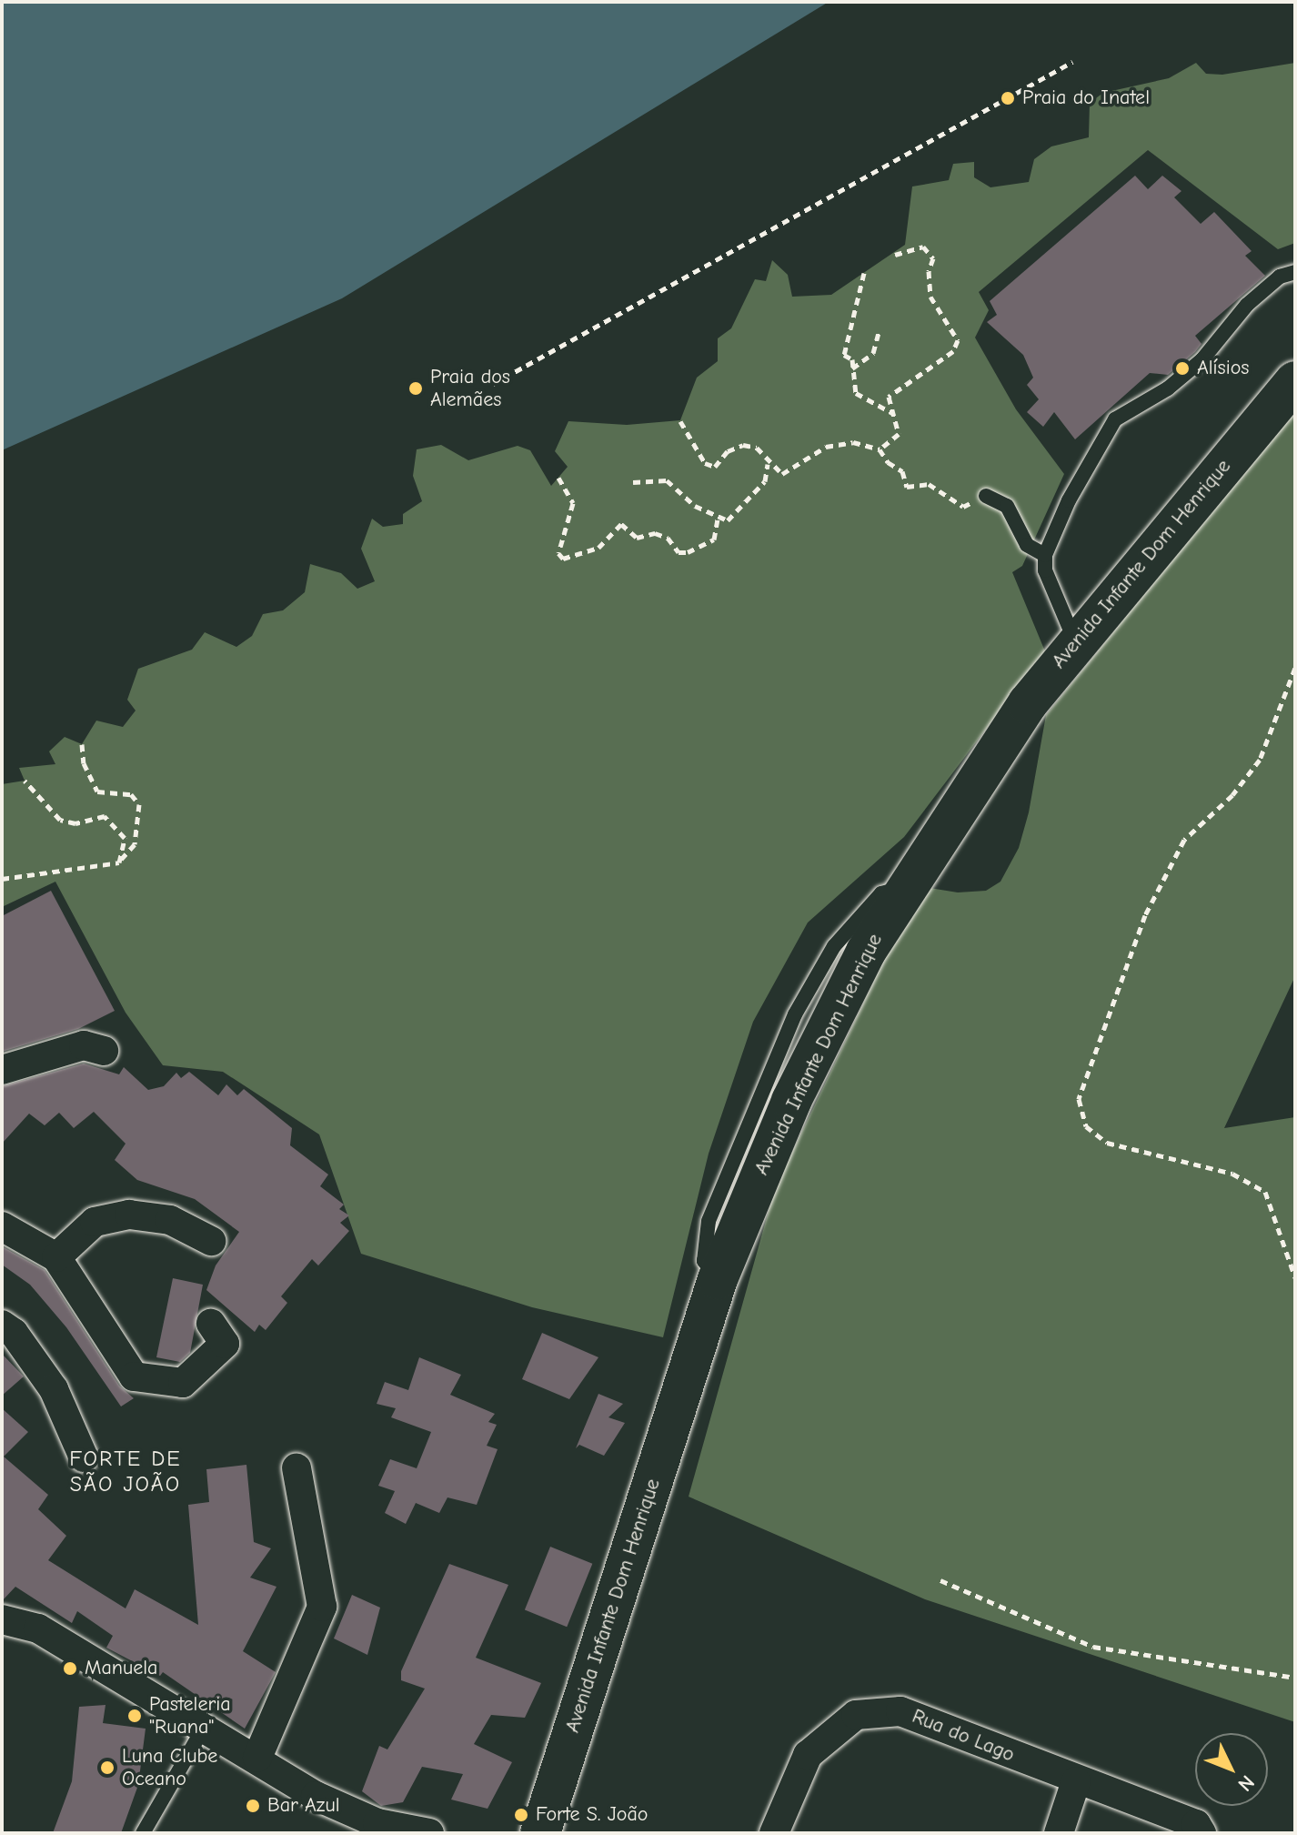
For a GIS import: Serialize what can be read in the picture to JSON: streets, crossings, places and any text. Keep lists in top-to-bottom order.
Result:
{
  "streets": {
    "street": ["Avenida Infante Dom Henrique", "Rua do Lago"]
  },
  "districts": ["FORTE DE SÃO JOÃO"],
  "places": [
    "Praia do Inatel",
    "Alísios",
    "Praia dos Alemães",
    "Manuela",
    "Pasteleria \"Ruana\"",
    "Luna Clube Oceano",
    "Bar Azul",
    "Forte S. João"
  ],
  "north": "bottom right"
}
